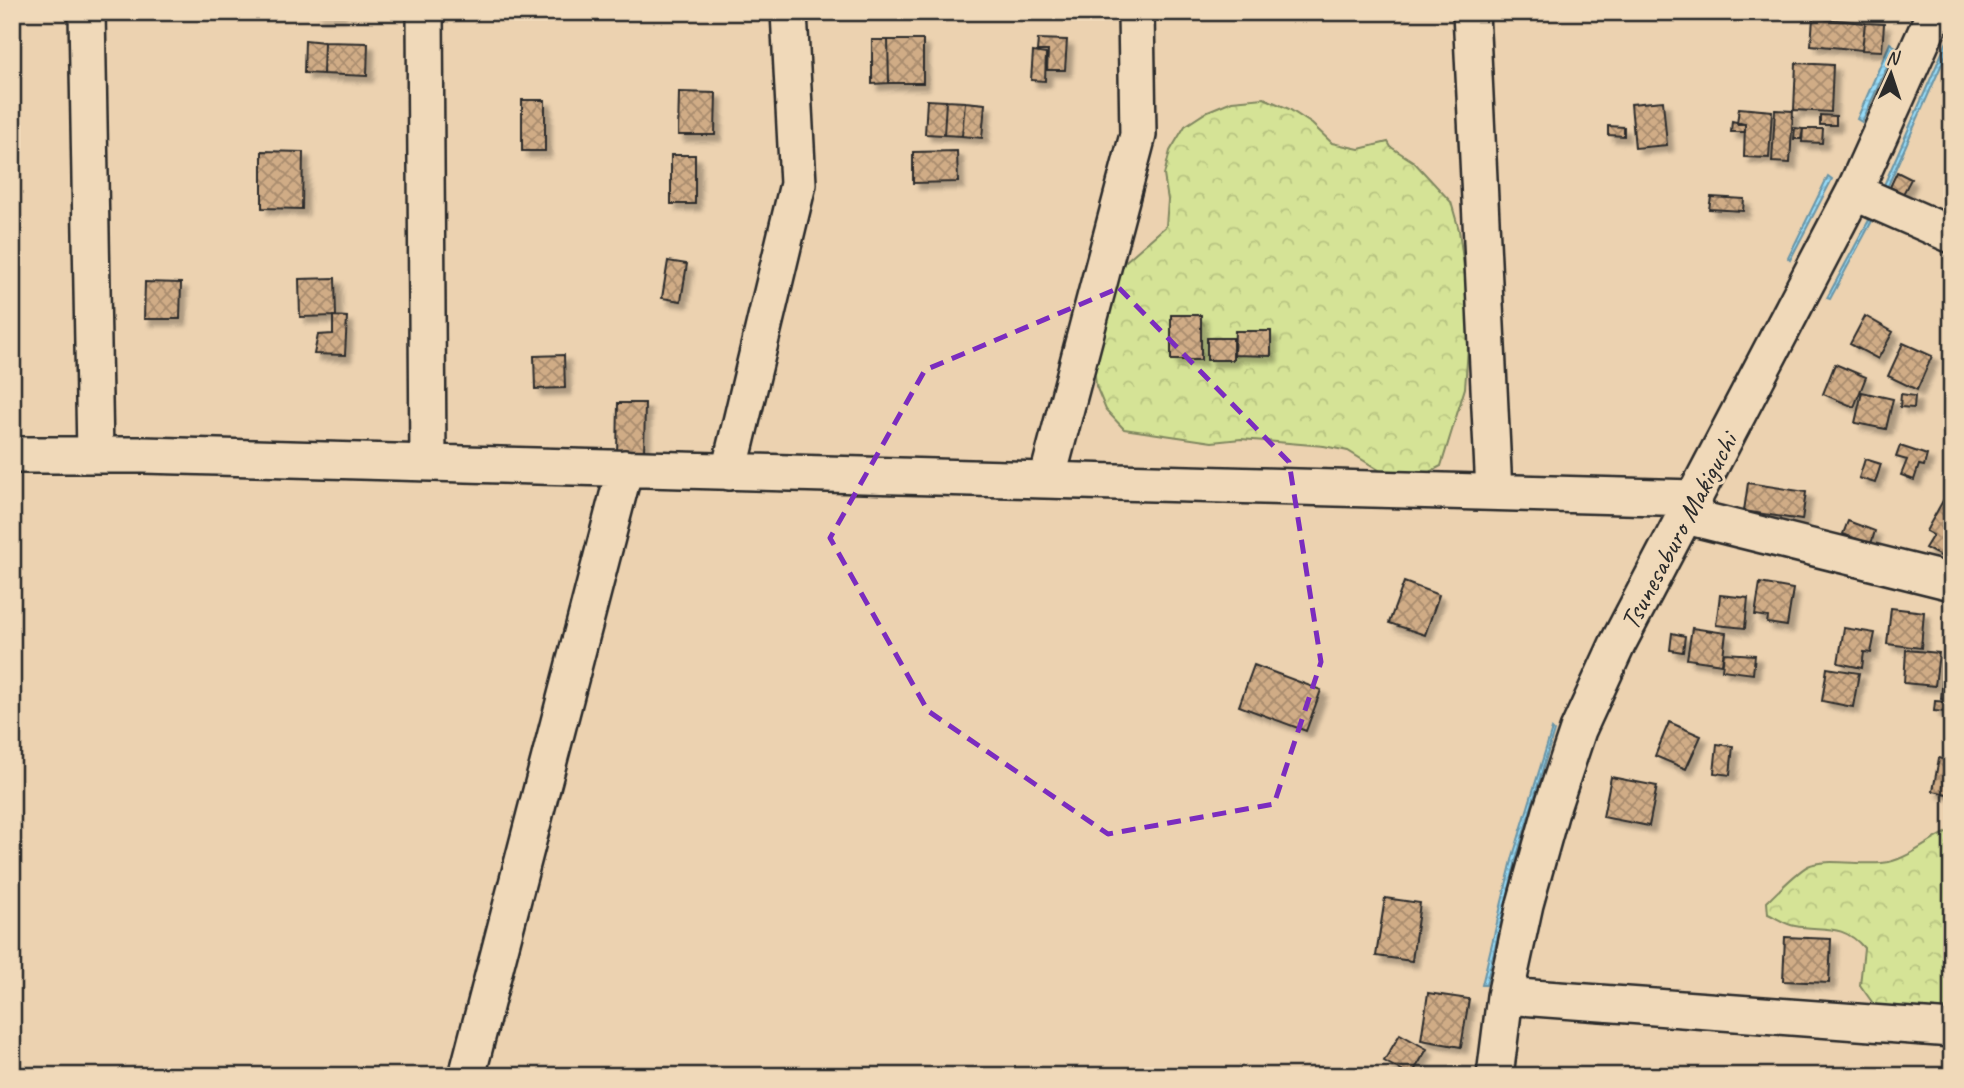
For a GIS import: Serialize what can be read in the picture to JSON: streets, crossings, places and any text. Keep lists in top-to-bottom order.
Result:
{
  "streets": {
    "street": ["Tsunesaburo Makiguchi"]
  },
  "north": "top"
}
